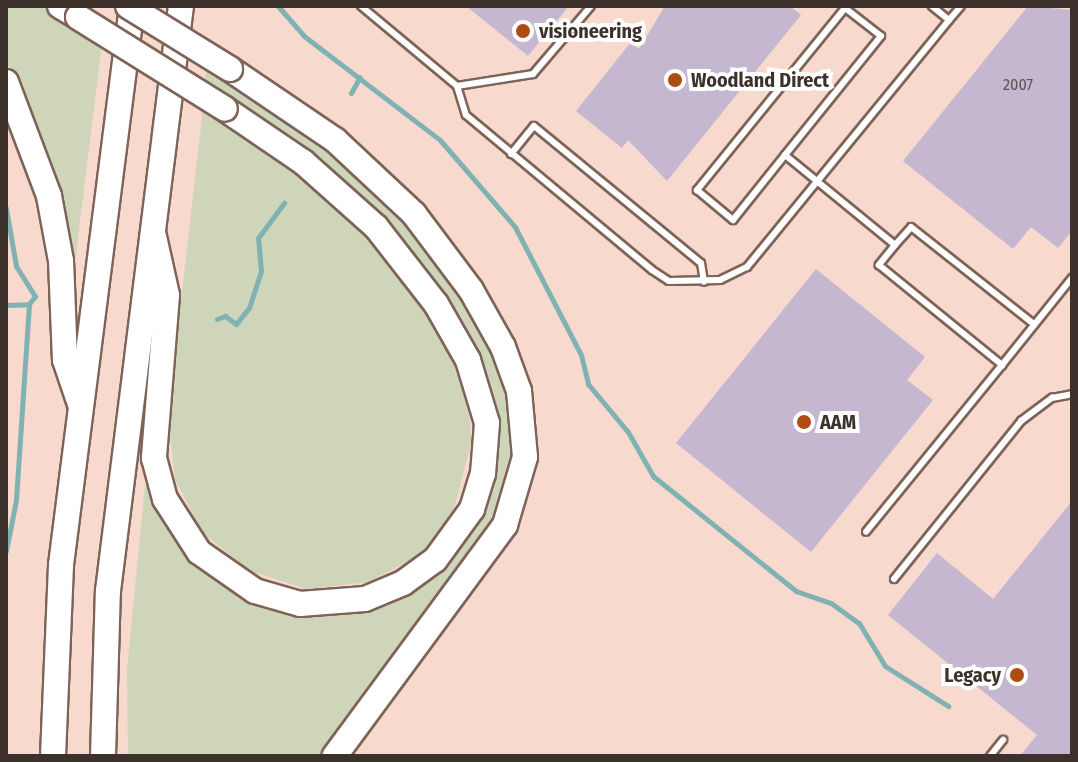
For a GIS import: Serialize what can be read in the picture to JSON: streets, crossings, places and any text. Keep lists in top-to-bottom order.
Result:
{
  "places": [
    "visioneering",
    "Woodland Direct",
    "AAM",
    "Legacy"
  ],
  "house_numbers": ["2007"]
}
